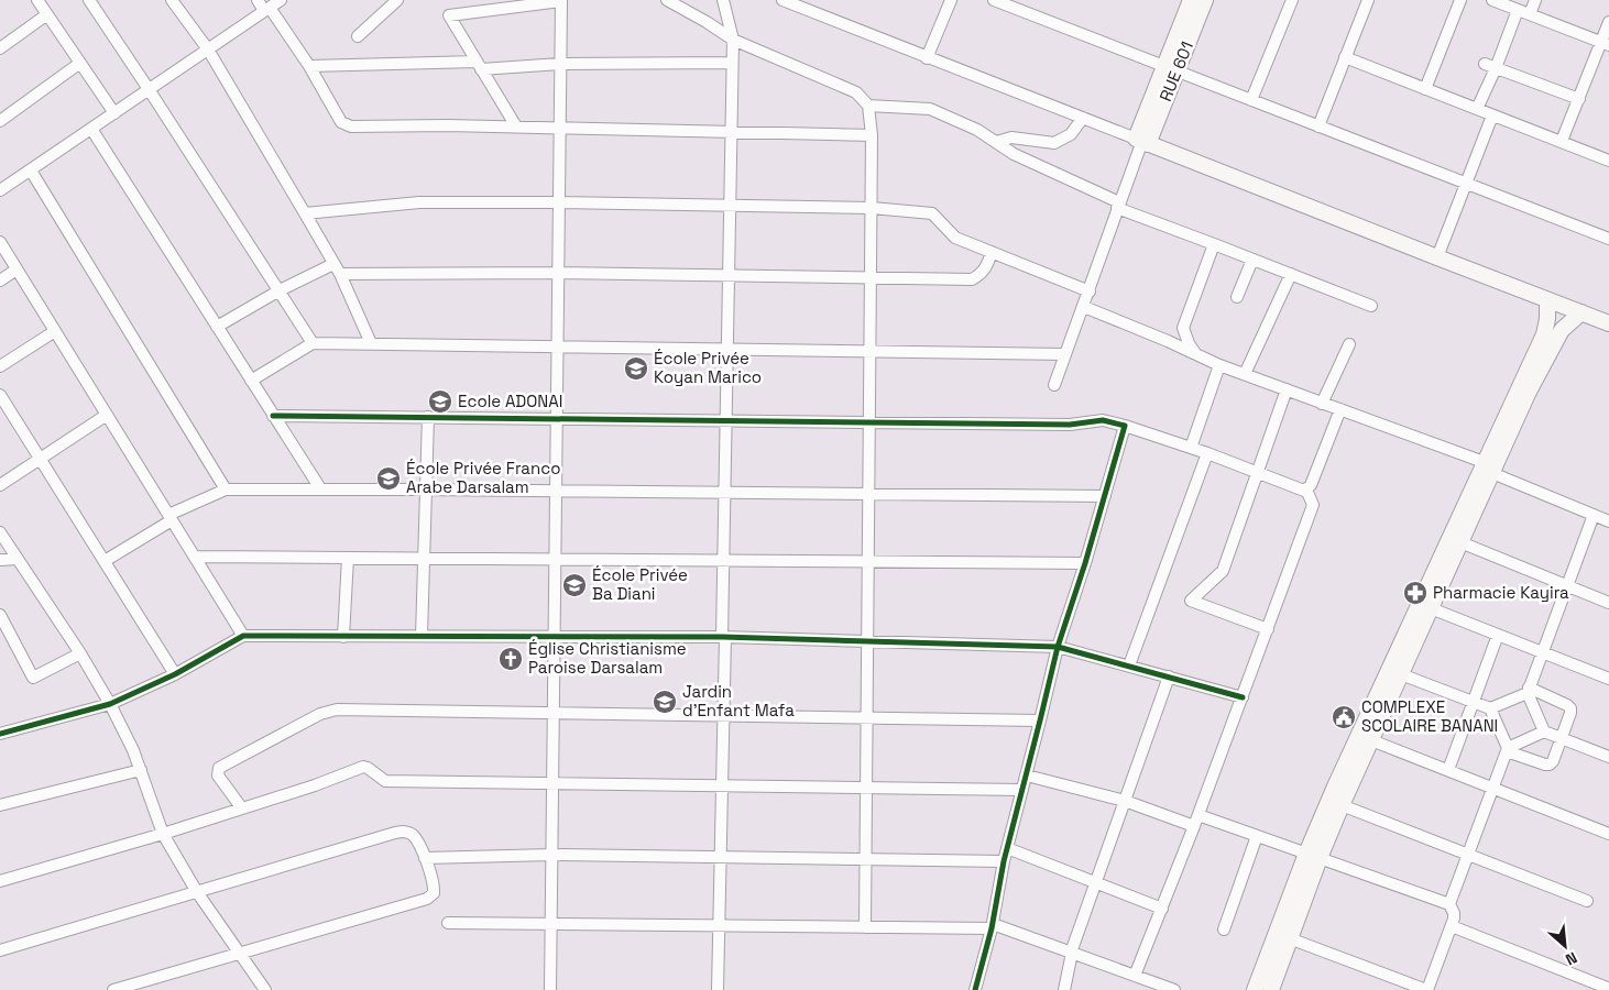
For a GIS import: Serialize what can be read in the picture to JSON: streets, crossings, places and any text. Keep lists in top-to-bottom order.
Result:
{
  "streets": {
    "street": ["RUE 601"]
  },
  "places": {
    "school or university": [
      "École Privée Koyan Marico",
      "Ecole ADONAI",
      "École Privée Franco Arabe Darsalam",
      "École Privée Ba Diani",
      "Jardin d'Enfant Mafa"
    ],
    "pharmacy": ["Pharmacie Kayira"],
    "church": ["Église Christianisme Paroise Darsalam"],
    "public building": ["COMPLEXE SCOLAIRE BANANI"]
  },
  "north": "bottom right"
}
